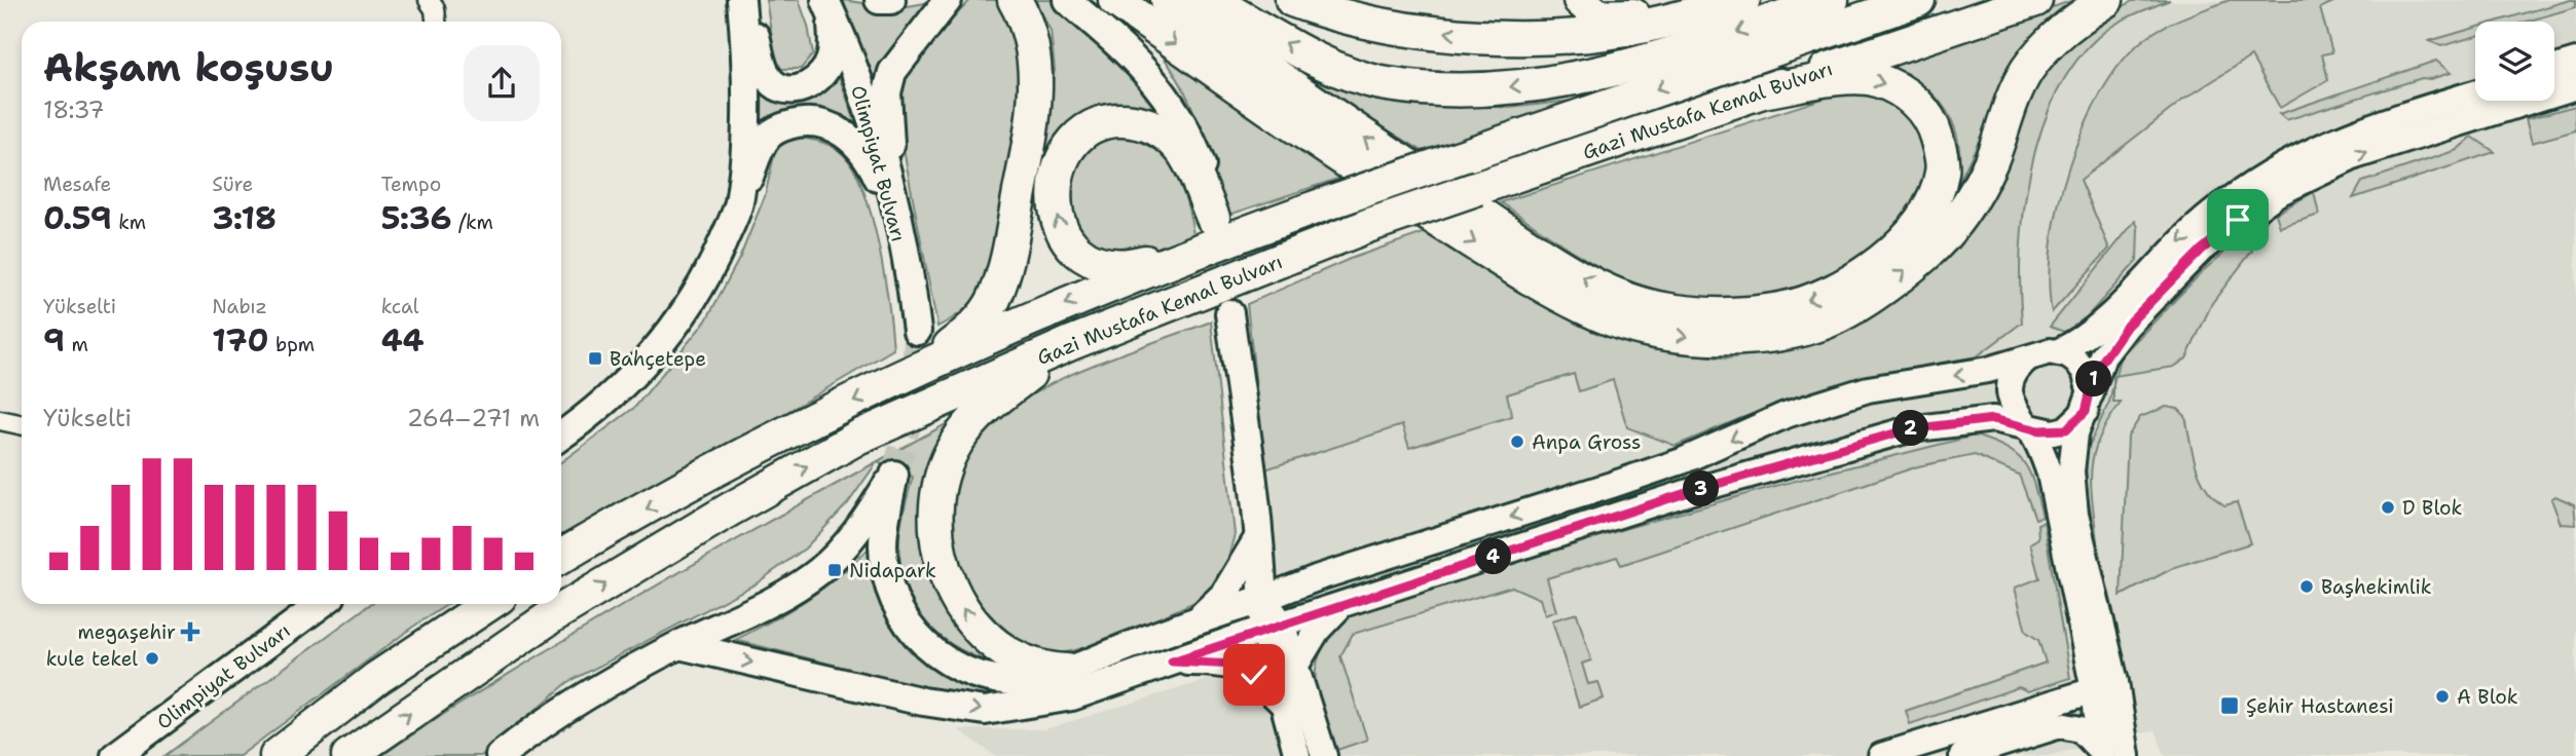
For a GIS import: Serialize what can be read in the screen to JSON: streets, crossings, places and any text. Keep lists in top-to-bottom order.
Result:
{
  "streets": {
    "highway": ["Gazi Mustafa Kemal Bulvarı"],
    "main road": ["Olimpiyat Bulvarı"]
  },
  "places": {
    "transit": ["Bahçetepe", "Nidapark", "Şehir Hastanesi"],
    "other": [
      "Anpa Gross",
      "D Blok",
      "Başhekimlik",
      "kule tekel",
      "A Blok"
    ],
    "health": ["megaşehir"]
  },
  "page": {
    "heading": ["Akşam koşusu", "18:37"],
    "stats": [
      ["Mesafe", "0.59 km"],
      ["Süre", "3:18"],
      ["Tempo", "5:36 /km"],
      ["Yükselti", "9 m"],
      ["Nabız", "170 bpm"],
      ["kcal", "44"]
    ],
    "pins": [
      "1",
      "2",
      "3",
      "4"
    ],
    "chart": ["Yükselti", "264–271 m"]
  }
}
